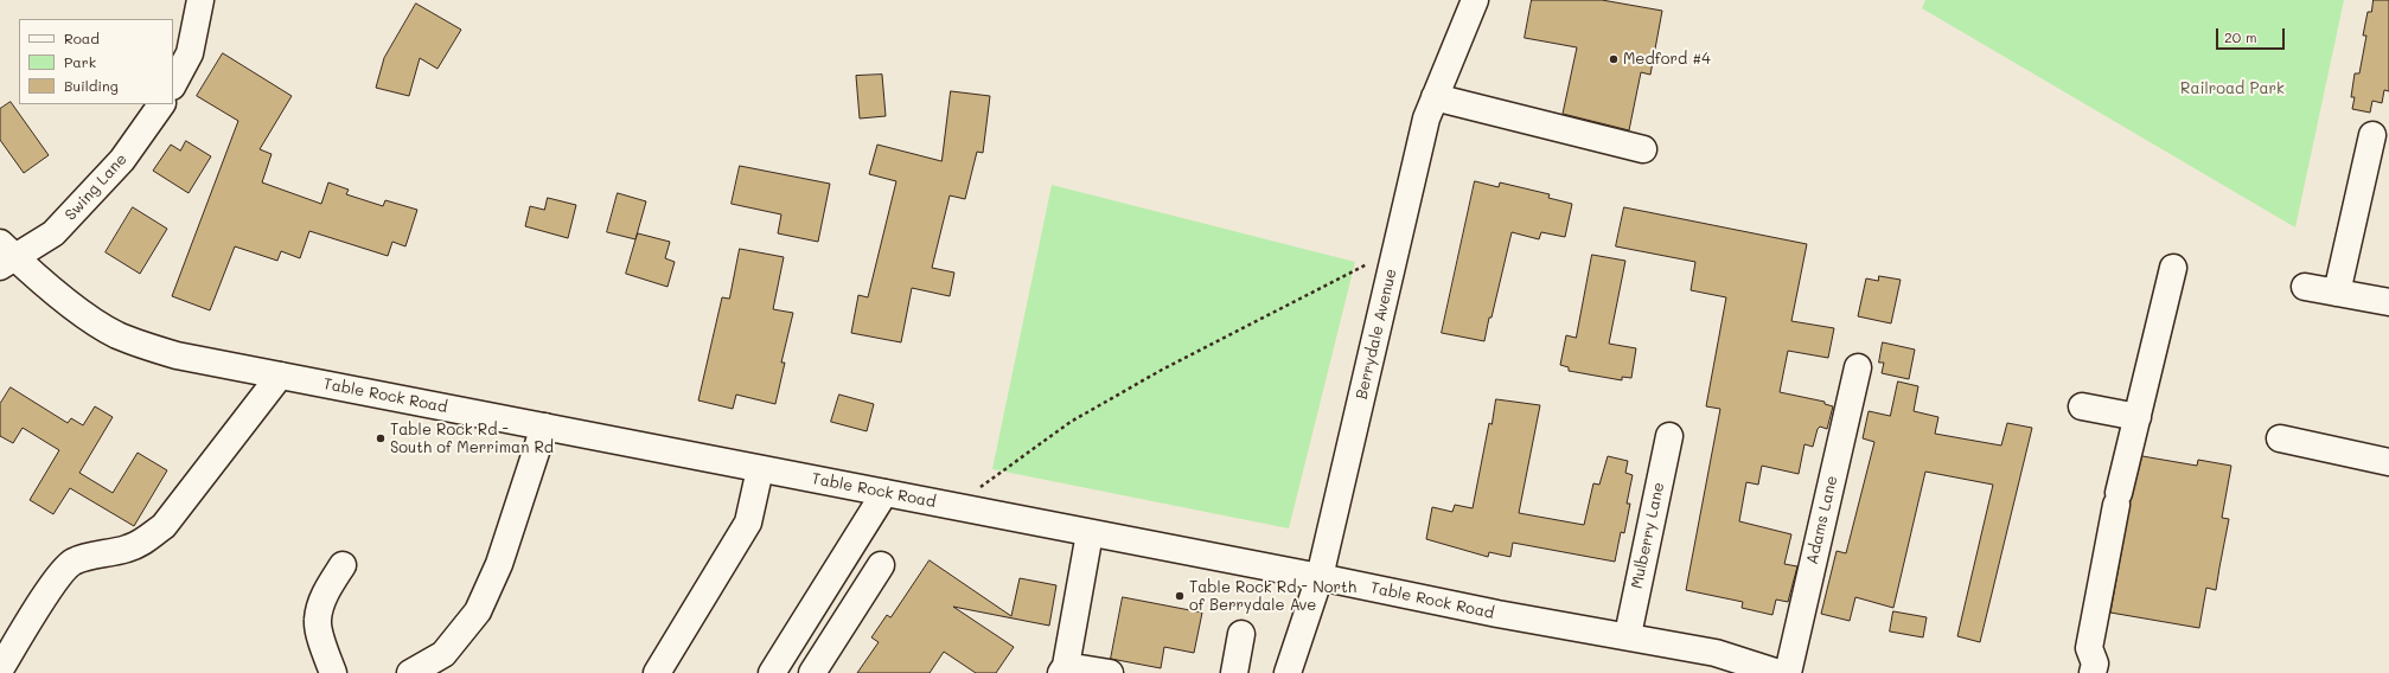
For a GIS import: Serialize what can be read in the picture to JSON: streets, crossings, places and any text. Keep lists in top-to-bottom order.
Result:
{
  "streets": {
    "street": [
      "Swing Lane",
      "Berrydale Avenue",
      "Table Rock Road",
      "Adams Lane",
      "Mulberry Lane"
    ]
  },
  "crossings": [
    ["Swing Lane", "Table Rock Road"],
    ["Berrydale Avenue", "Table Rock Road"],
    ["Table Rock Road", "Mulberry Lane"]
  ],
  "parks": ["Railroad Park"],
  "places": ["Medford #4", "Table Rock Rd - South of Merriman Rd", "Table Rock Rd - North of Berrydale Ave"],
  "legend": ["Road", "Park", "Building"],
  "scale_bar": "20 m"
}
